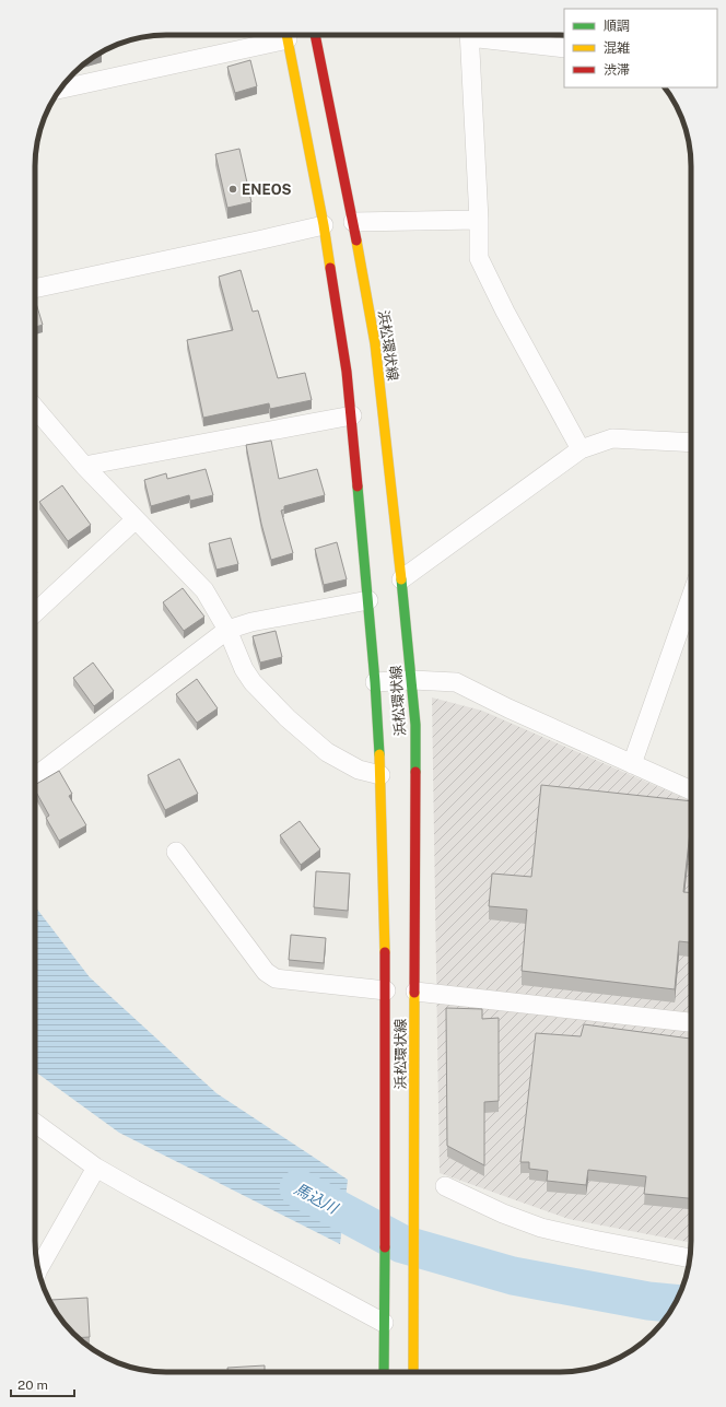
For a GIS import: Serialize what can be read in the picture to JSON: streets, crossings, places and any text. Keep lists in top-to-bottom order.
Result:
{
  "streets": {
    "main road": ["浜松環状線"]
  },
  "water": ["馬込川"],
  "places": ["ENEOS"],
  "legend": ["順調", "混雑", "渋滞"],
  "scale_bar": "20 m"
}
